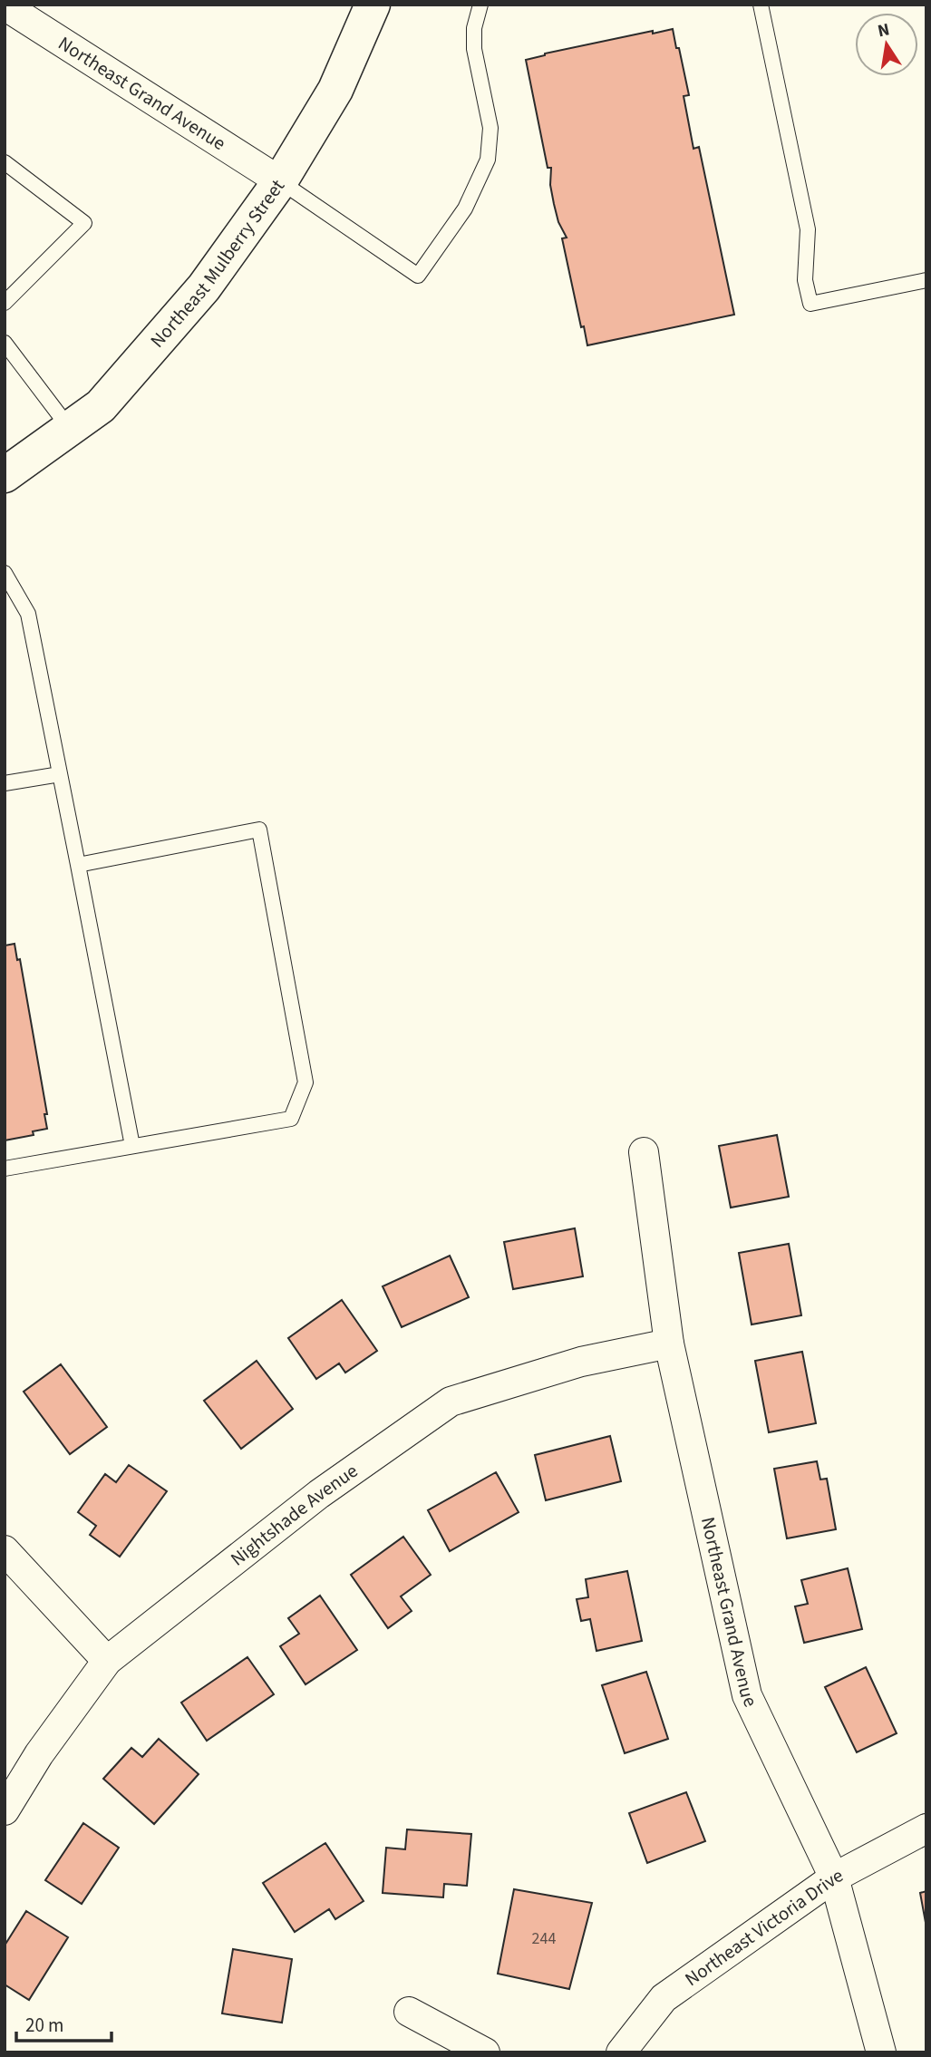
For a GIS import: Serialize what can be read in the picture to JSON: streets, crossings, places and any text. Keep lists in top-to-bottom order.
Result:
{
  "streets": {
    "street": [
      "Northeast Grand Avenue",
      "Northeast Mulberry Street",
      "Nightshade Avenue",
      "Northeast Victoria Drive"
    ]
  },
  "crossings": [
    ["Northeast Grand Avenue", "Northeast Mulberry Street"],
    ["Northeast Grand Avenue", "Nightshade Avenue"],
    ["Northeast Grand Avenue", "Northeast Victoria Drive"]
  ],
  "house_numbers": ["244"],
  "scale_bar": "20 m",
  "north": "top"
}
